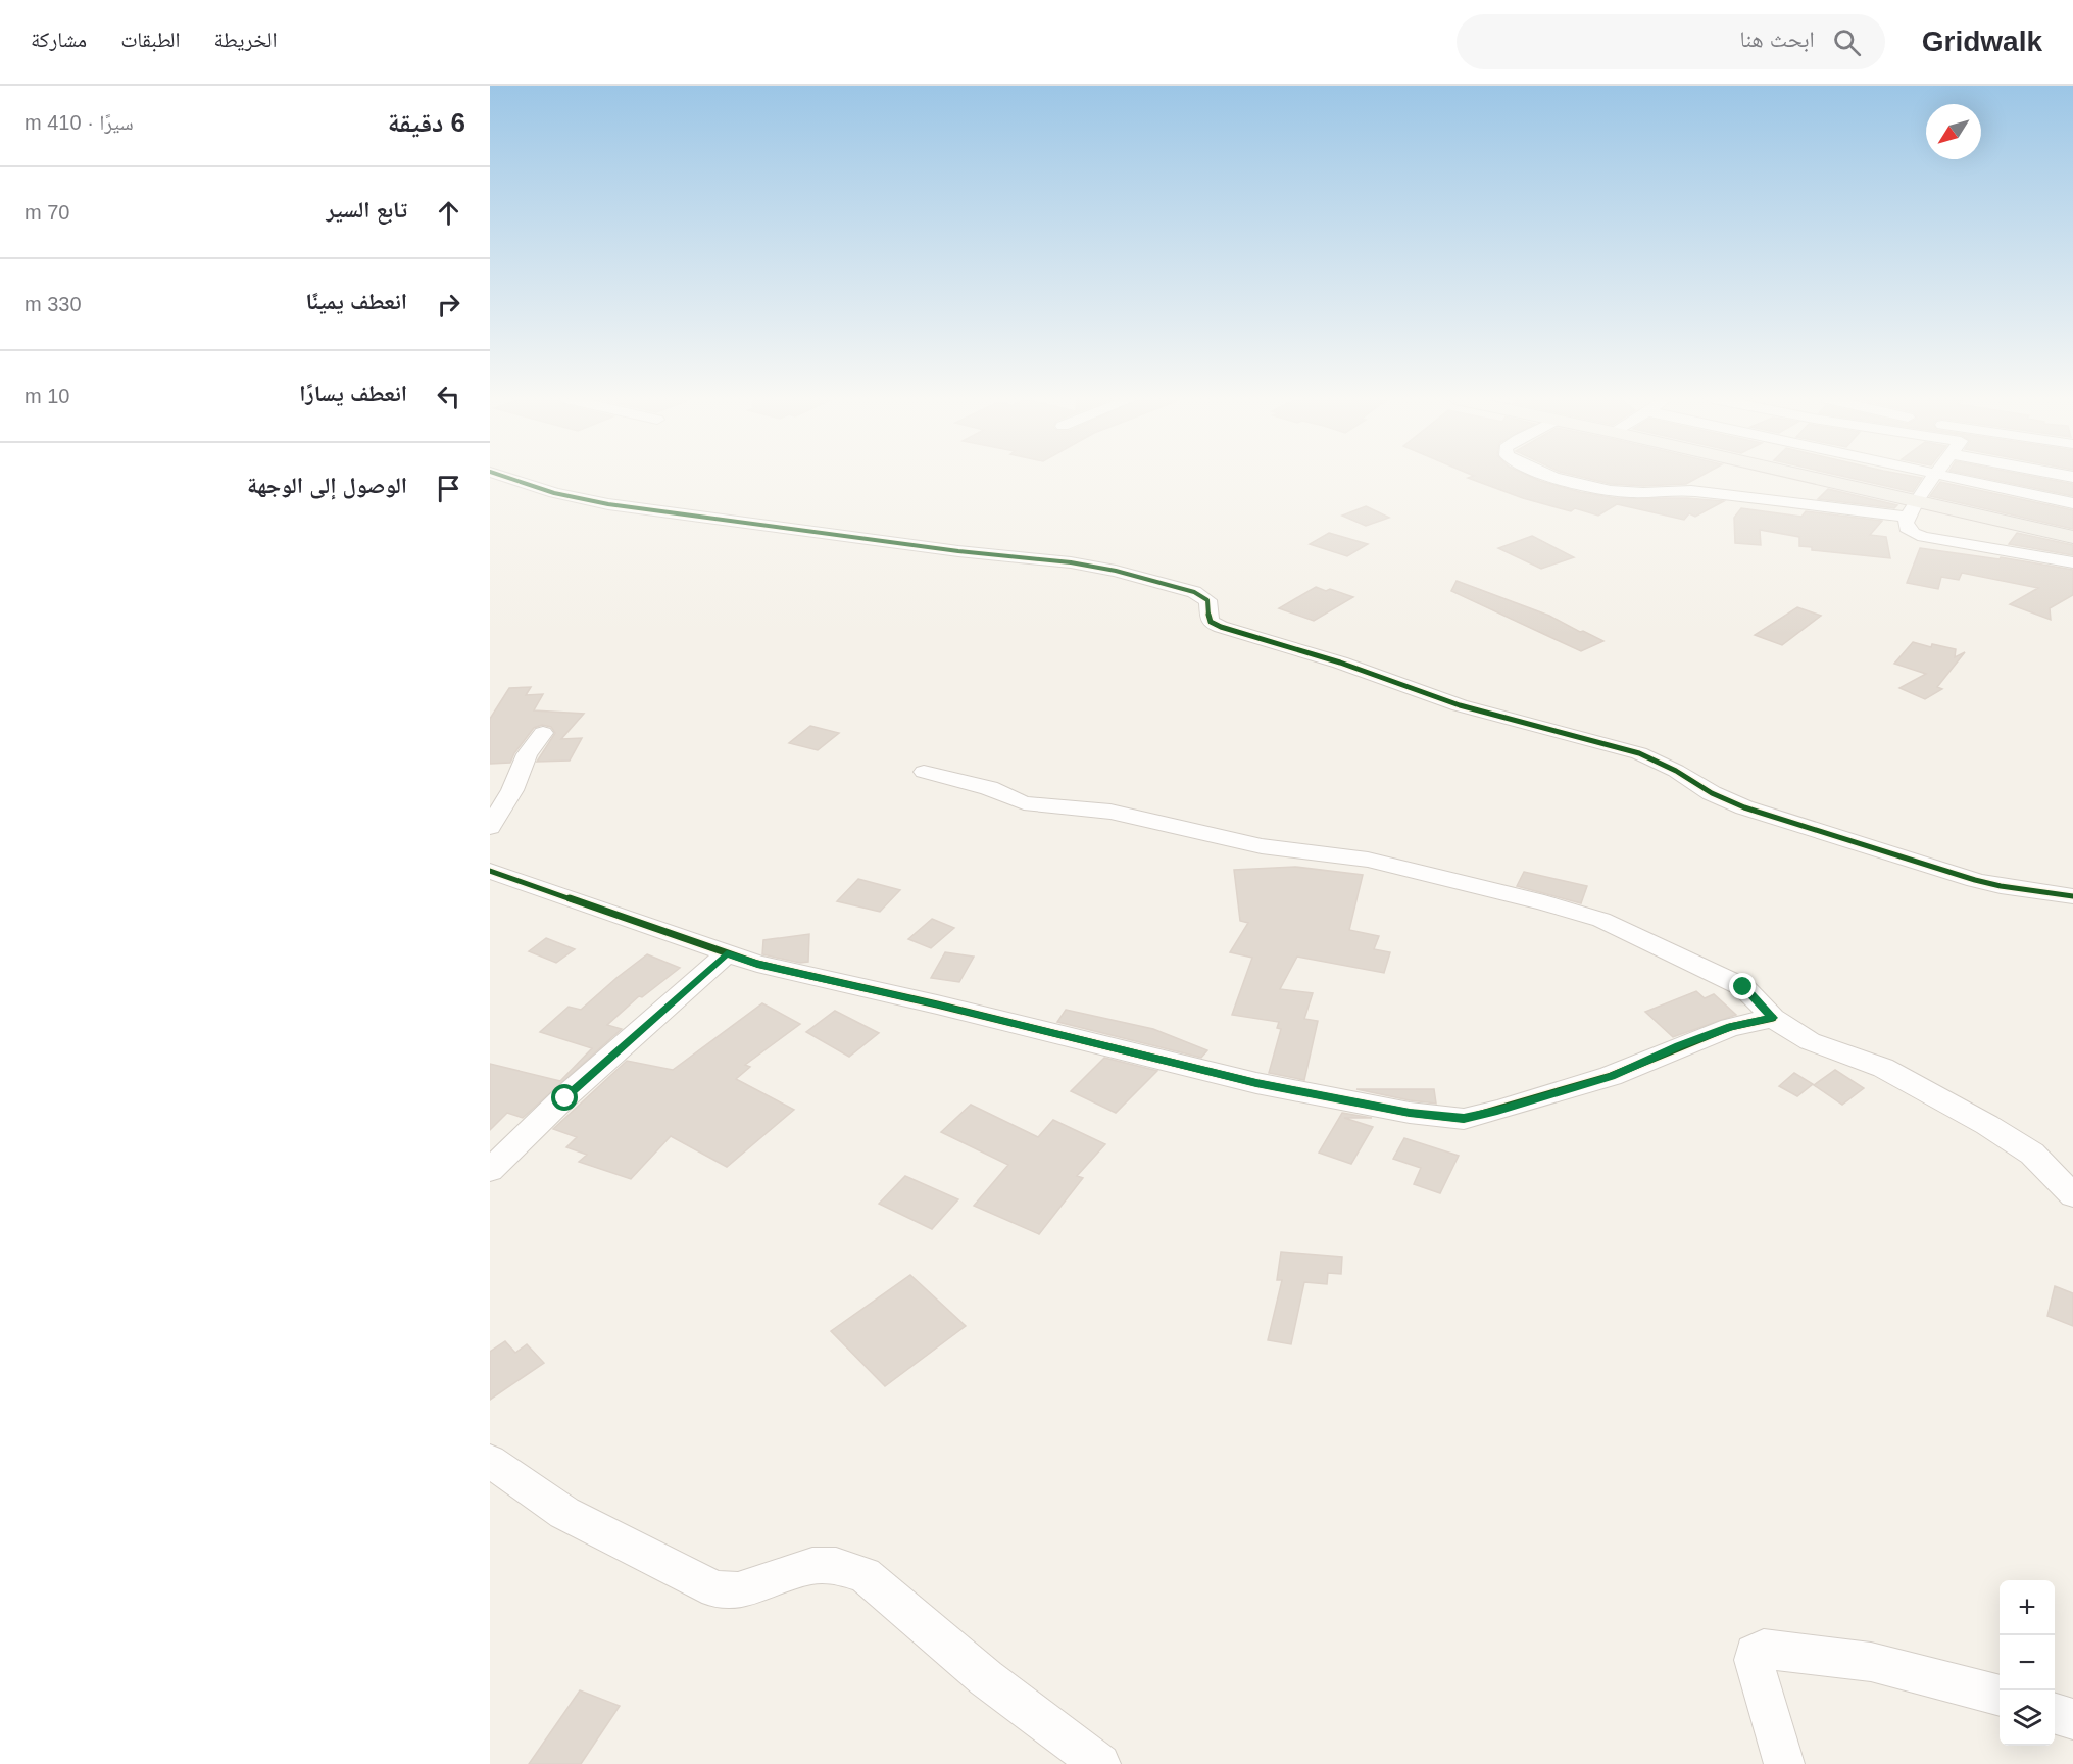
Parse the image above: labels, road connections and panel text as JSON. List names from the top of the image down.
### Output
{
  "north": "bottom left",
  "page": {
    "header": "Gridwalk",
    "search": "ابحث هنا",
    "nav": ["الخريطة", "الطبقات", "مشاركة"],
    "heading": ["6 دقيقة", "سيرًا · 410 m"],
    "list": [
      ["تابع السير", "70 m"],
      ["انعطف يمينًا", "330 m"],
      ["انعطف يسارًا", "10 m"],
      "الوصول إلى الوجهة"
    ],
    "map_buttons": ["+", "−"]
  }
}
